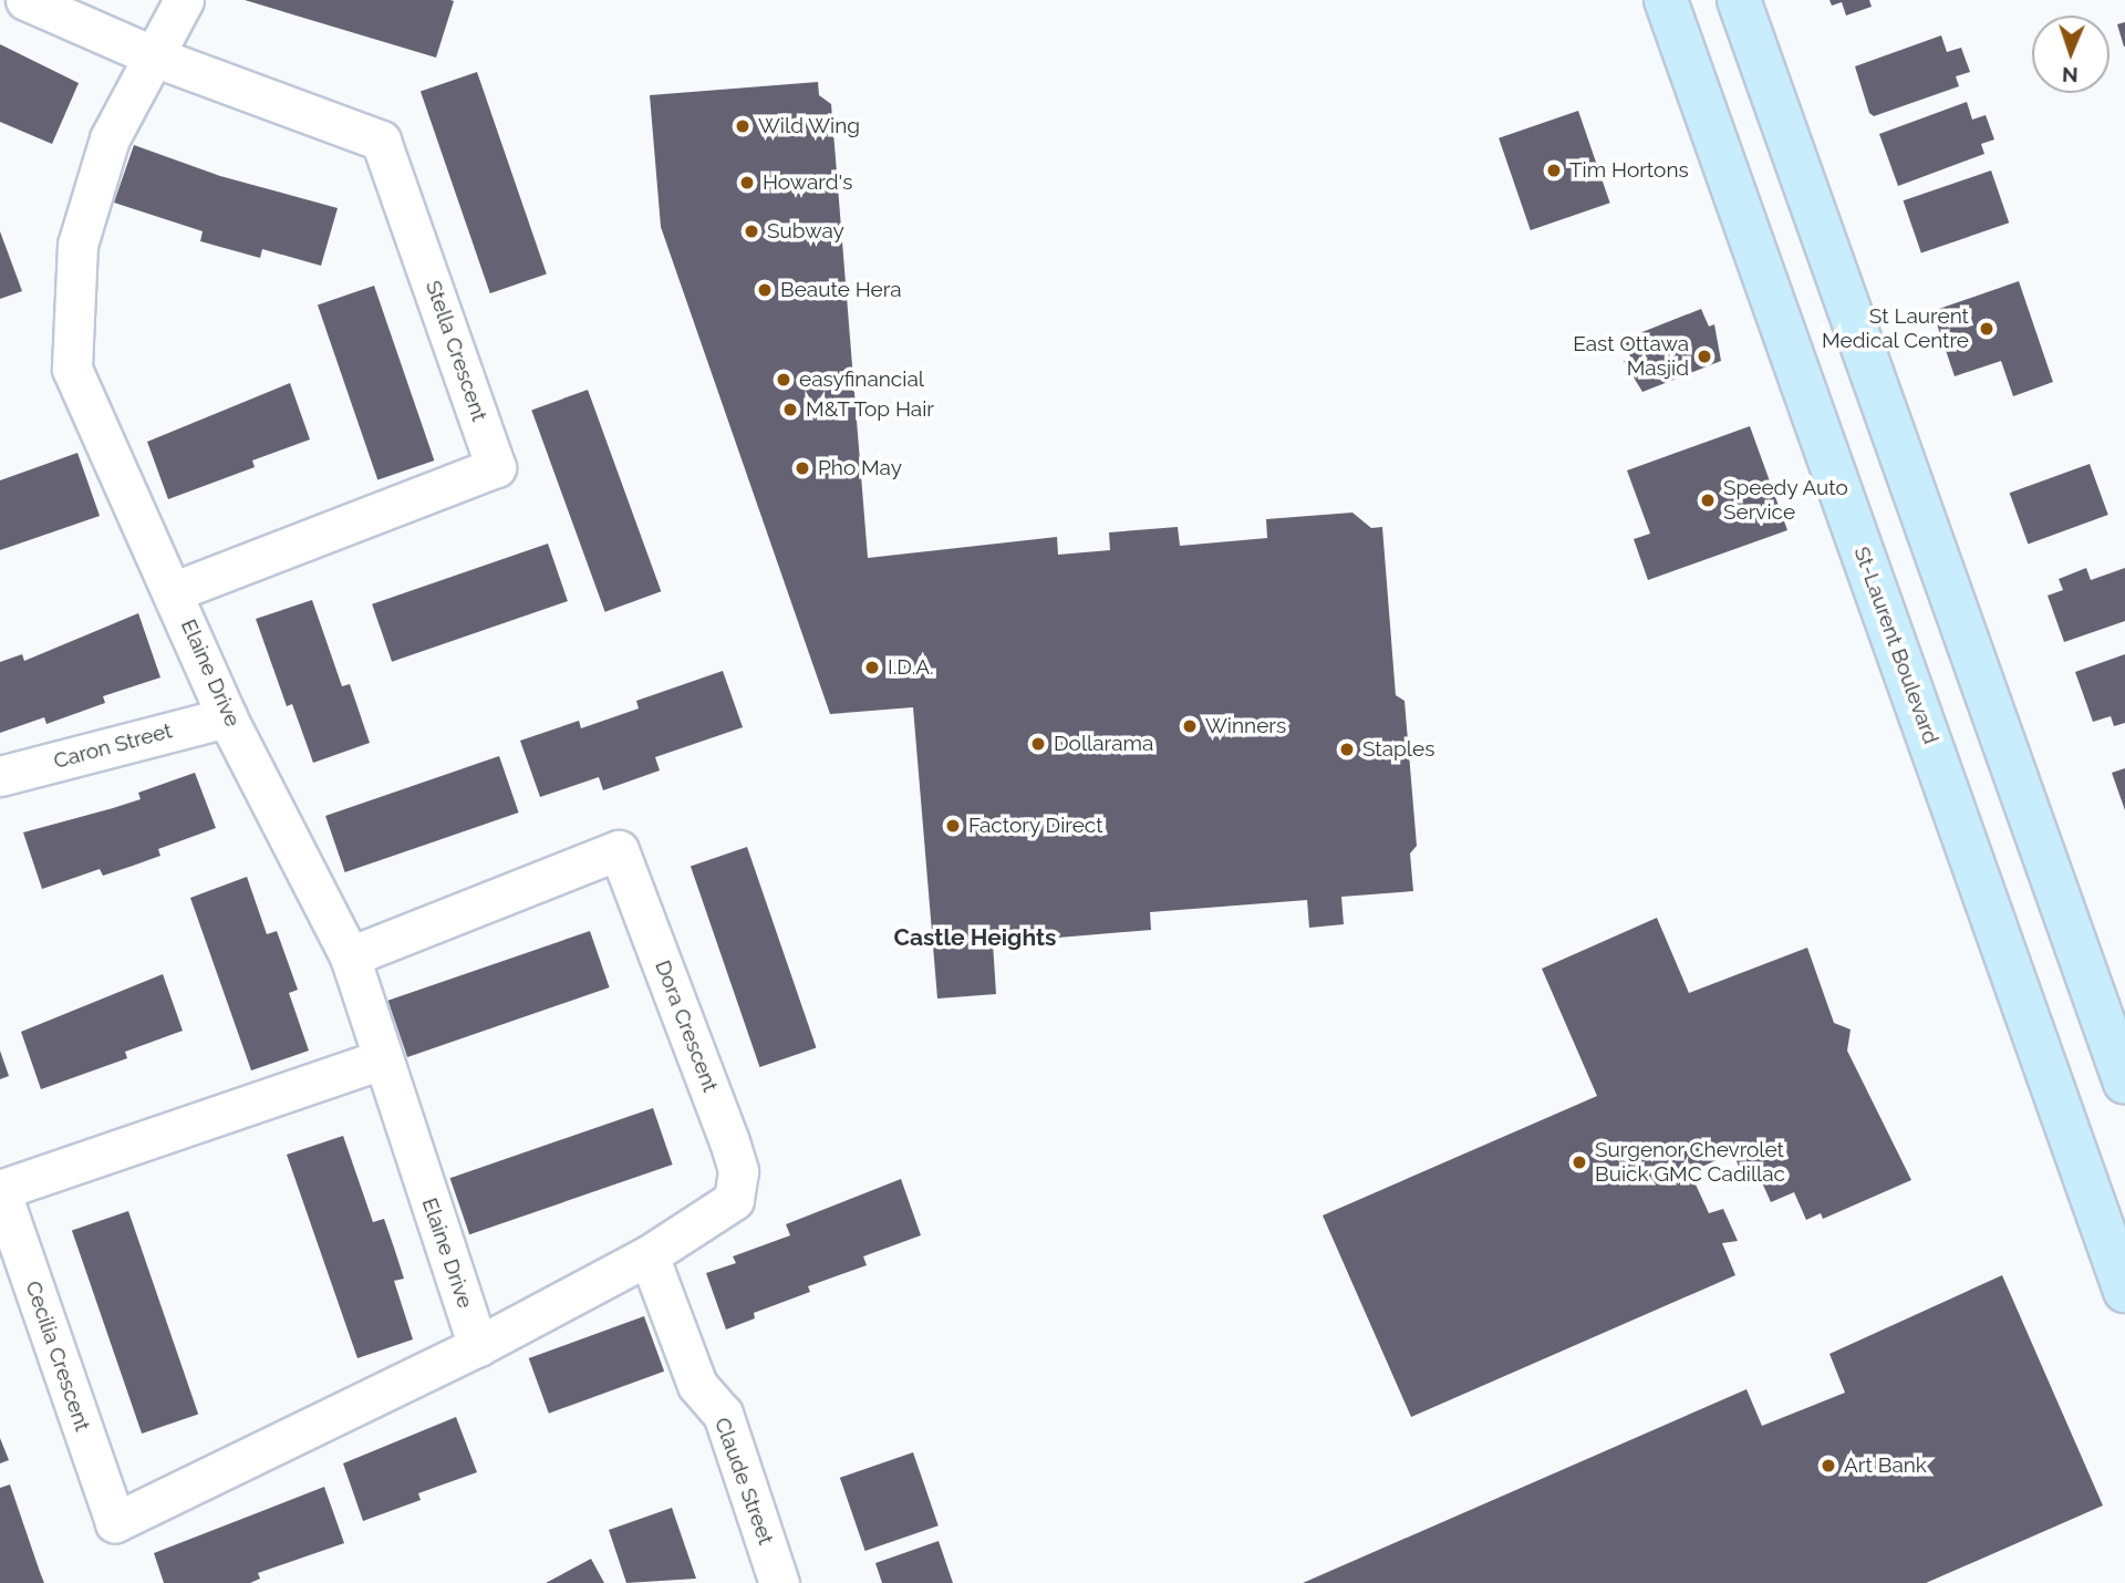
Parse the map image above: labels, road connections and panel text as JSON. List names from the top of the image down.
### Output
{
  "streets": {
    "main road": ["St-Laurent Boulevard"],
    "street": [
      "Stella Crescent",
      "Elaine Drive",
      "Caron Street",
      "Dora Crescent",
      "Cecilia Crescent",
      "Claude Street"
    ]
  },
  "crossings": [
    ["Stella Crescent", "Elaine Drive"],
    ["Elaine Drive", "Caron Street"],
    ["Elaine Drive", "Dora Crescent"],
    ["Elaine Drive", "Cecilia Crescent"],
    ["Dora Crescent", "Cecilia Crescent"],
    ["Dora Crescent", "Claude Street"]
  ],
  "districts": ["Castle Heights"],
  "places": [
    "Wild Wing",
    "Tim Hortons",
    "Howard's",
    "Subway",
    "Beaute Hera",
    "St Laurent Medical Centre",
    "East Ottawa Masjid",
    "easyfinancial",
    "M&T Top Hair",
    "Pho May",
    "Speedy Auto Service",
    "I.D.A.",
    "Winners",
    "Dollarama",
    "Staples",
    "Factory Direct",
    "Surgenor Chevrolet Buick GMC Cadillac",
    "Art Bank"
  ],
  "north": "bottom"
}
